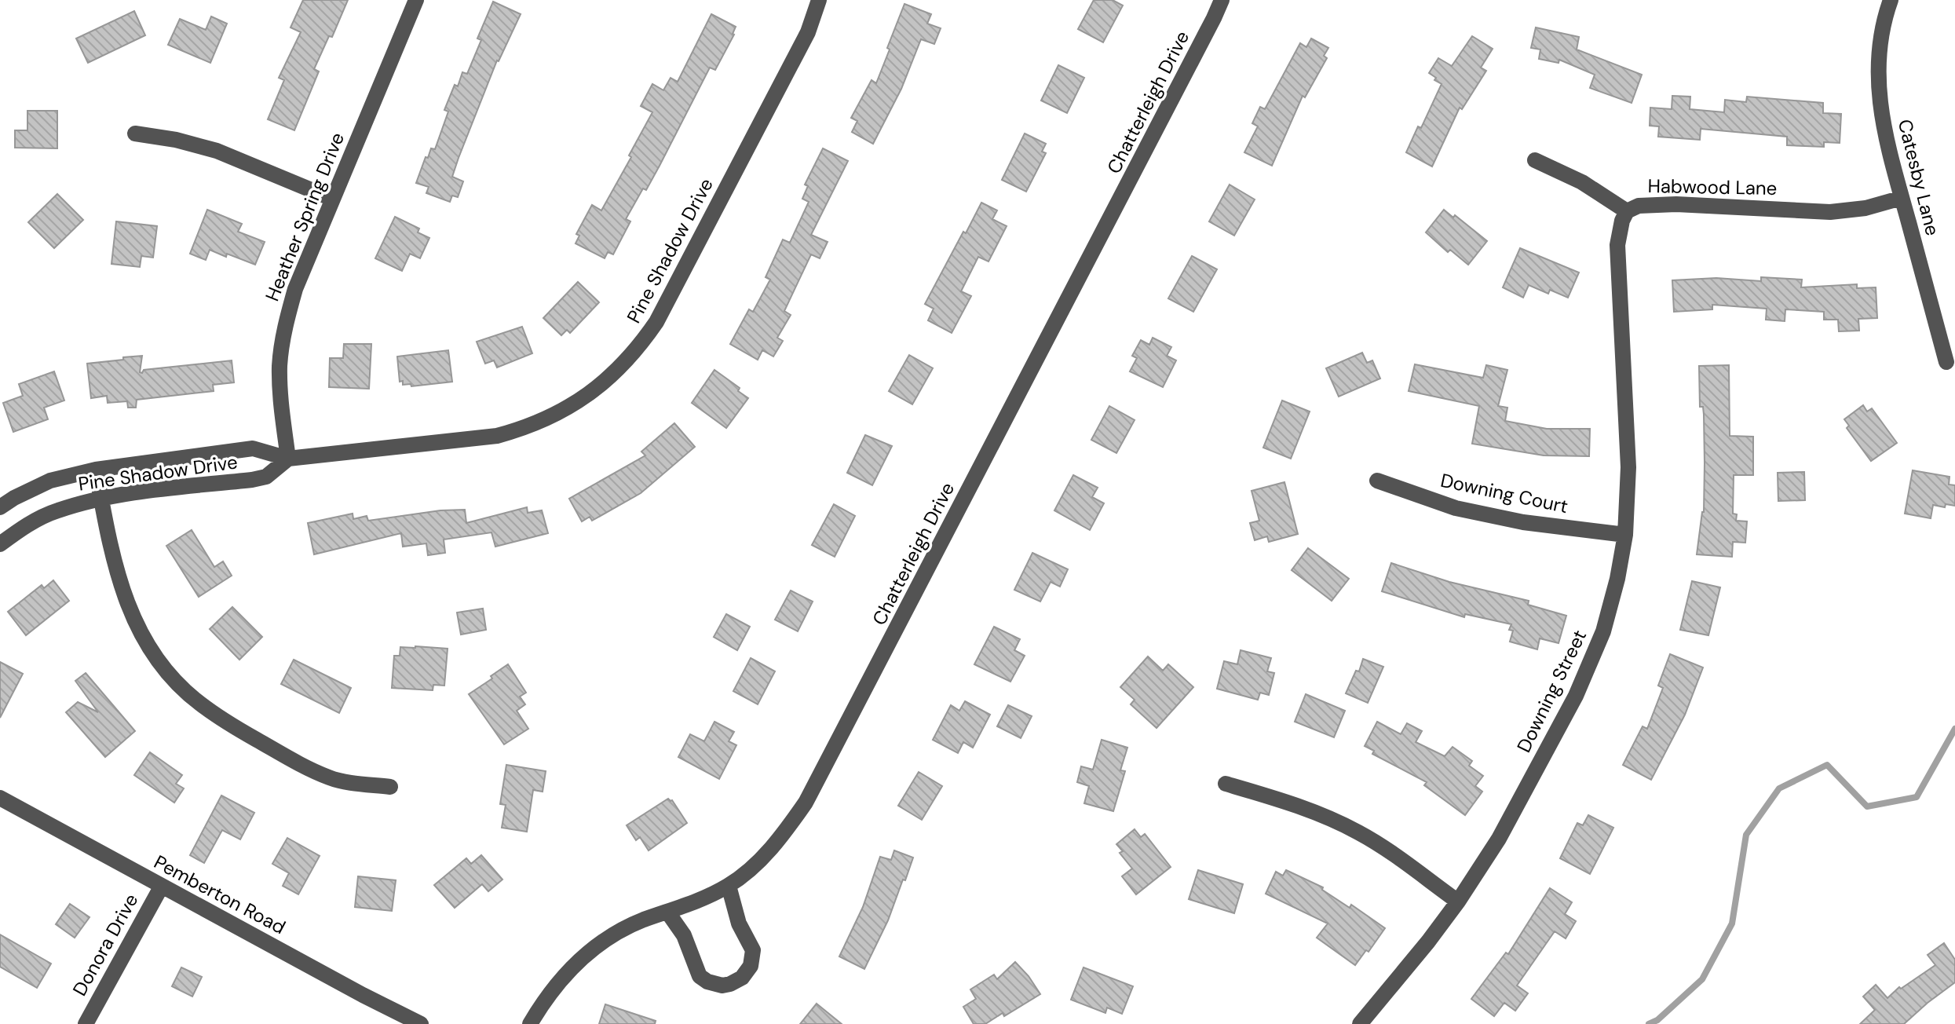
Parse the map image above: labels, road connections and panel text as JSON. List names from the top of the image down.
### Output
{
  "streets": {
    "street": [
      "Chatterleigh Drive",
      "Catesby Lane",
      "Habwood Lane",
      "Heather Spring Drive",
      "Pine Shadow Drive",
      "Downing Court",
      "Downing Street",
      "Pemberton Road",
      "Donora Drive"
    ]
  },
  "crossings": [
    ["Catesby Lane", "Habwood Lane"],
    ["Habwood Lane", "Downing Street"],
    ["Heather Spring Drive", "Pine Shadow Drive"],
    ["Downing Court", "Downing Street"],
    ["Pemberton Road", "Donora Drive"]
  ]
}
